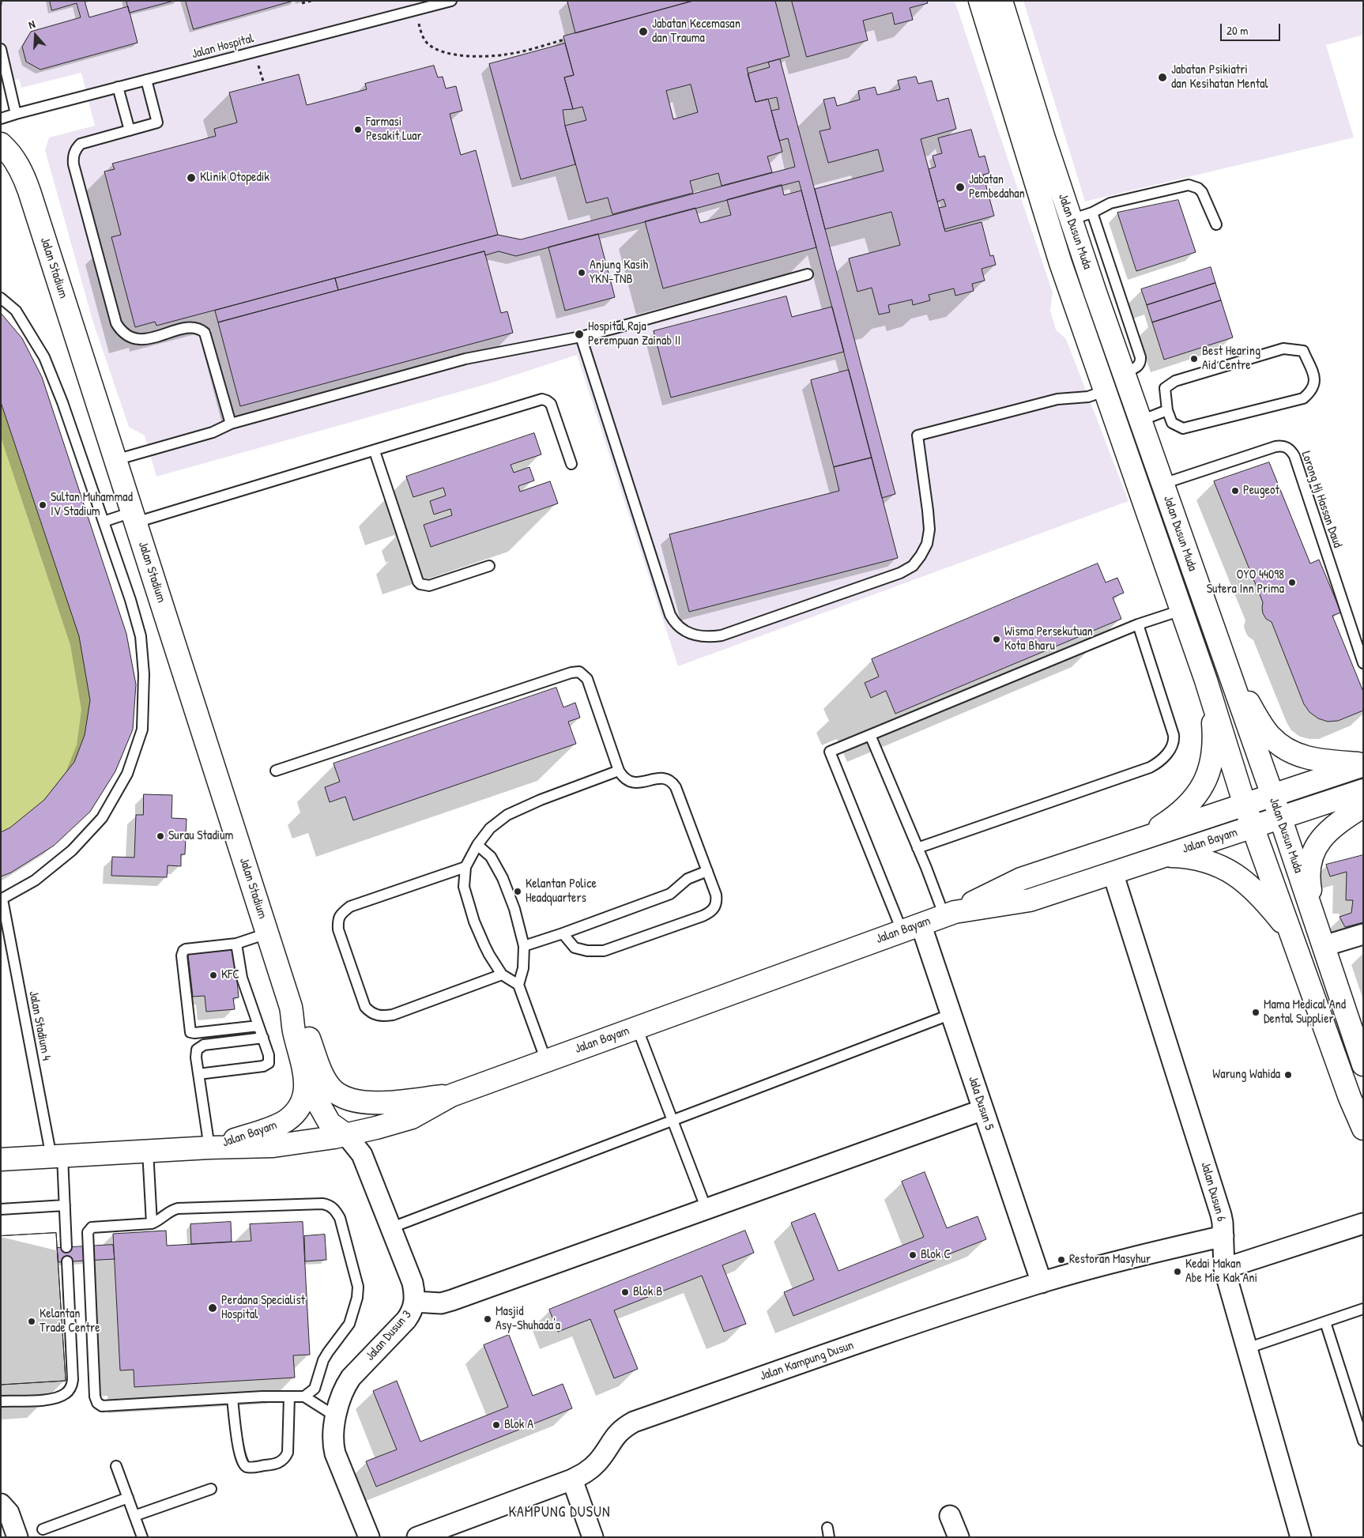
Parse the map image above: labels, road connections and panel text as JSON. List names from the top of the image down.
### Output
{
  "streets": {
    "main road": ["Jalan Dusun Muda", "Jalan Stadium", "Jalan Bayam"],
    "street": [
      "Jala Dusun 5",
      "Jalan Dusun 6",
      "Jalan Dusun 3",
      "Jalan Kampung Dusun"
    ],
    "lane": ["Jalan Hospital", "Lorong Hj Hassan Daud", "Jalan Stadium 4"]
  },
  "crossings": [
    ["Jalan Dusun Muda", "Lorong Hj Hassan Daud"],
    ["Jalan Dusun Muda", "Jalan Bayam"],
    ["Jalan Stadium", "Jalan Bayam"],
    ["Jalan Bayam", "Jalan Stadium 4"],
    ["Jalan Bayam", "Jala Dusun 5"],
    ["Jalan Bayam", "Jalan Dusun 6"],
    ["Jalan Bayam", "Jalan Dusun 3"],
    ["Jala Dusun 5", "Jalan Kampung Dusun"],
    ["Jalan Dusun 6", "Jalan Kampung Dusun"]
  ],
  "districts": ["KAMPUNG DUSUN"],
  "places": [
    "Jabatan Kecemasan dan Trauma",
    "Jabatan Psikiatri dan Kesihatan Mental",
    "Farmasi Pesakit Luar",
    "Klinik Otopedik",
    "Jabatan Pembedahan",
    "Anjung Kasih YKN-TNB",
    "Hospital Raja Perempuan Zainab II",
    "Best Hearing Aid Centre",
    "Peugeot",
    "Sultan Muhammad IV Stadium",
    "OYO 44098 Sutera Inn Prima",
    "Wisma Persekutuan Kota Bharu",
    "Surau Stadium",
    "Kelantan Police Headquarters",
    "KFC",
    "Mama Medical And Dental Supplier",
    "Warung Wahida",
    "Blok C",
    "Restoran Masyhur",
    "Kedai Makan Abe Mie Kak Ani",
    "Blok B",
    "Perdana Specialist Hospital",
    "Masjid Asy-Shuhada'a",
    "Kelantan Trade Centre",
    "Blok A"
  ],
  "scale_bar": "20 m",
  "north": "top"
}
